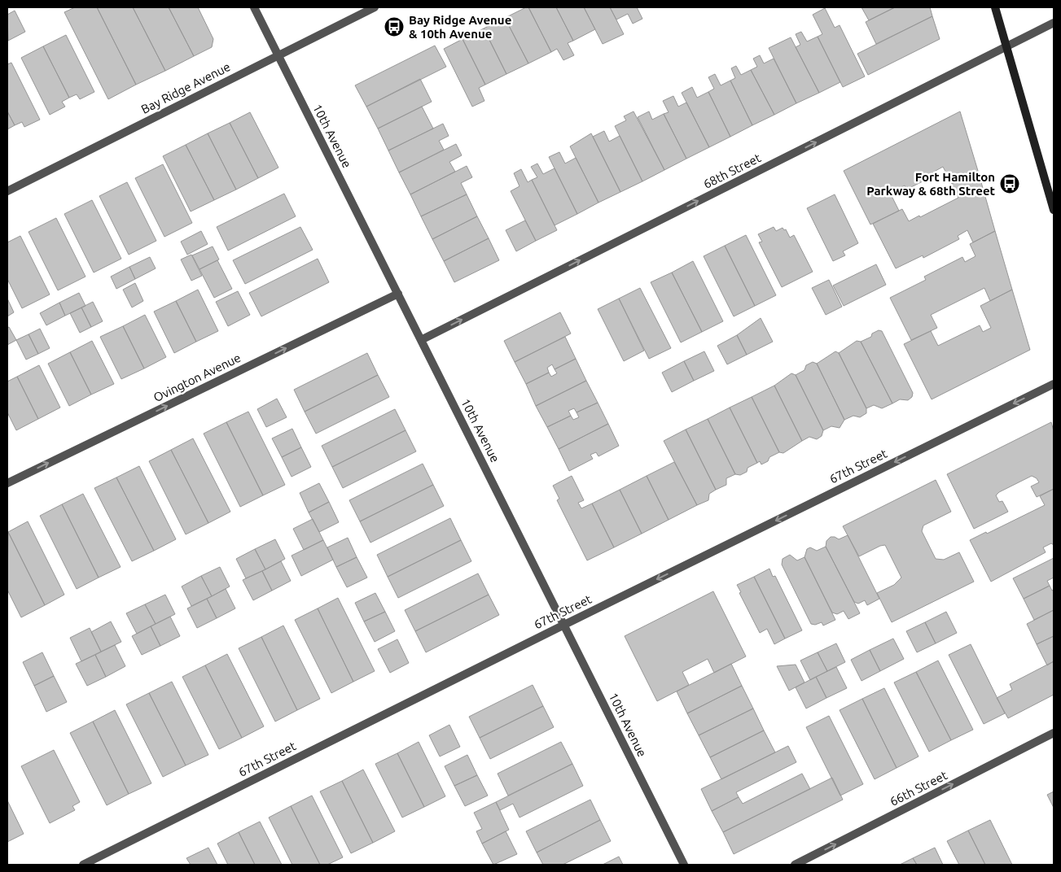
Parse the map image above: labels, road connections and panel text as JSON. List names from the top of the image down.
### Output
{
  "streets": {
    "street": [
      "Bay Ridge Avenue",
      "10th Avenue",
      "68th Street",
      "Ovington Avenue",
      "67th Street",
      "66th Street"
    ]
  },
  "crossings": [
    ["Bay Ridge Avenue", "10th Avenue"],
    ["10th Avenue", "68th Street"],
    ["10th Avenue", "Ovington Avenue"],
    ["10th Avenue", "67th Street"]
  ],
  "one_way": [
    "68th Street",
    "Ovington Avenue",
    "67th Street",
    "66th Street"
  ],
  "places": {
    "bus stop": ["Bay Ridge Avenue & 10th Avenue", "Fort Hamilton Parkway & 68th Street"]
  }
}
